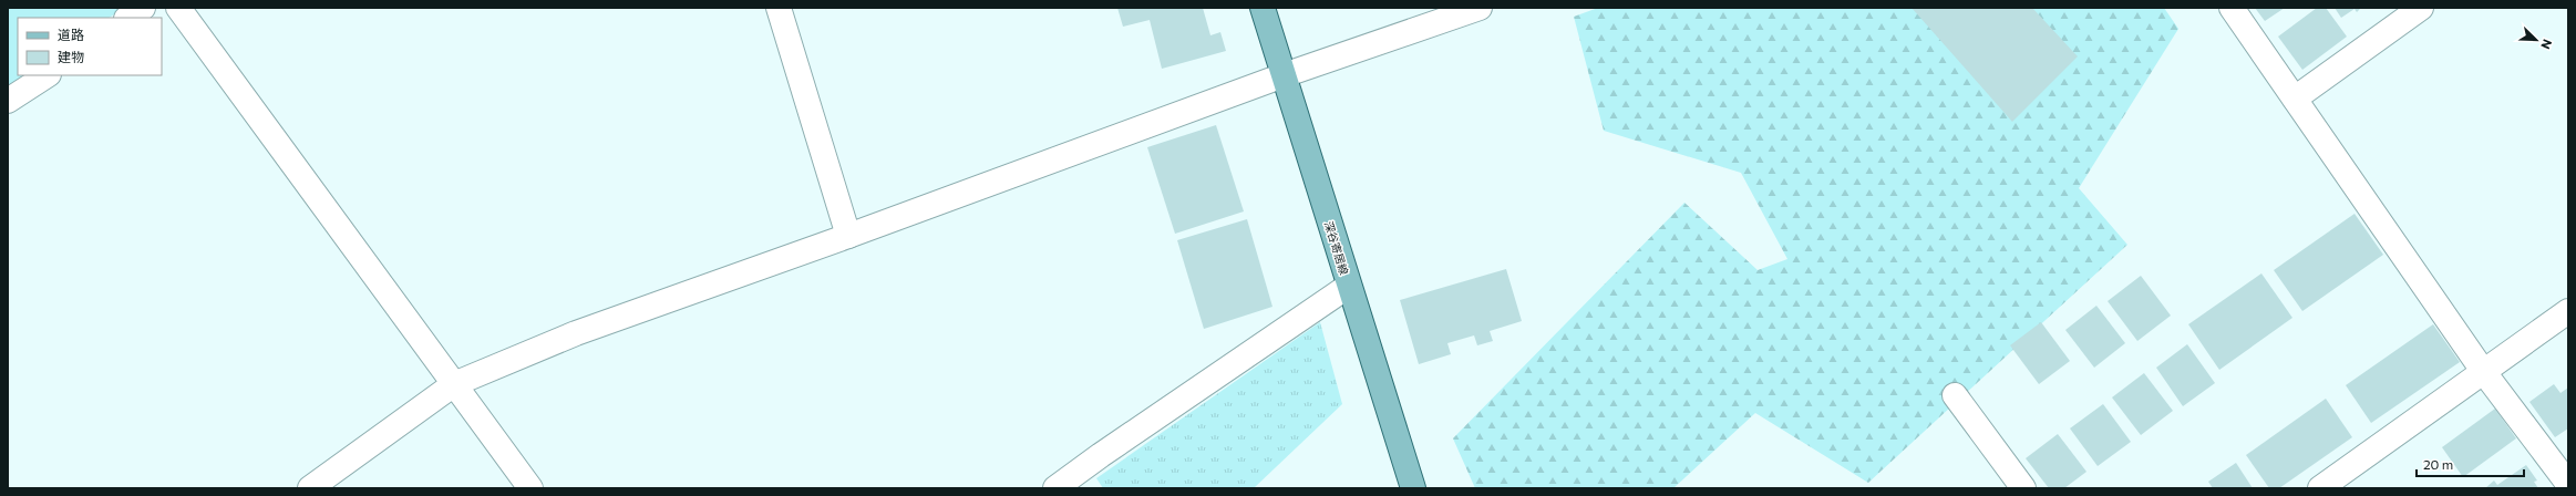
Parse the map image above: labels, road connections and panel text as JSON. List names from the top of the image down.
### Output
{
  "streets": {
    "main road": ["深谷寄居線"]
  },
  "legend": ["道路", "建物"],
  "scale_bar": "20 m",
  "north": "bottom right"
}
